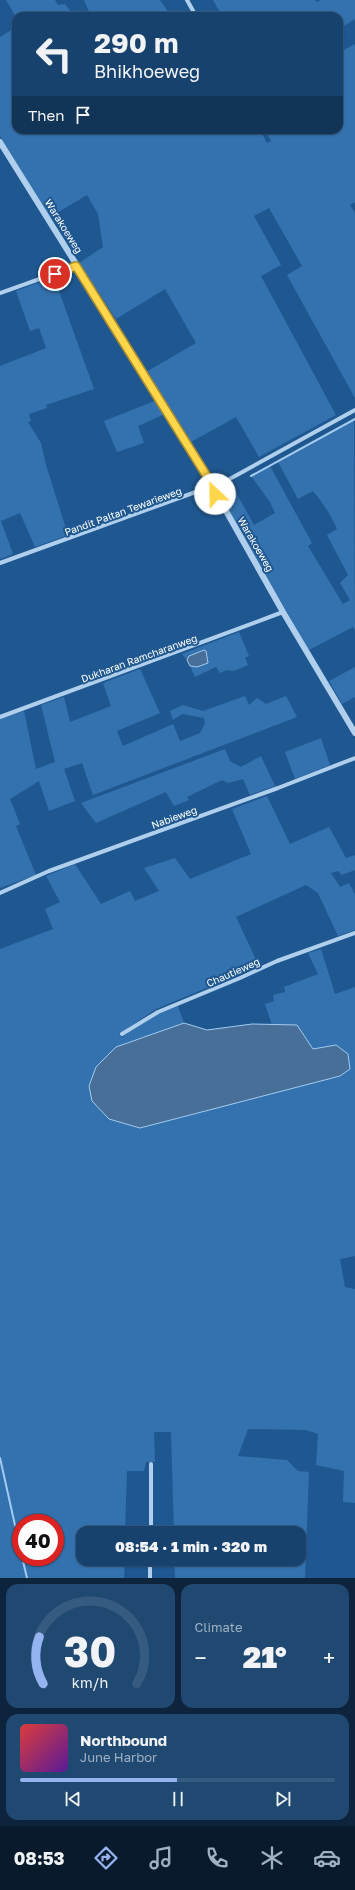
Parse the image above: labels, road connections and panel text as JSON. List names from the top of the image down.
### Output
{
  "streets": {
    "street": [
      "Warakoeweg",
      "Pandit Paltan Tewarieweg",
      "Dukharan Ramcharanweg",
      "Nabieweg",
      "Chautieweg"
    ]
  },
  "crossings": [
    ["Warakoeweg", "Pandit Paltan Tewarieweg"],
    ["Warakoeweg", "Dukharan Ramcharanweg"]
  ],
  "page": {
    "turn": ["290 m", "Bhikhoeweg"],
    "then": "Then",
    "limit": "40",
    "trip": "08:54 · 1 min · 320 m",
    "tile": "Climate",
    "heat": ["−", "21°", "+"],
    "song": ["Northbound", "June Harbor"],
    "tabs": "08:53",
    "gauge": ["30", "km/h"]
  }
}
